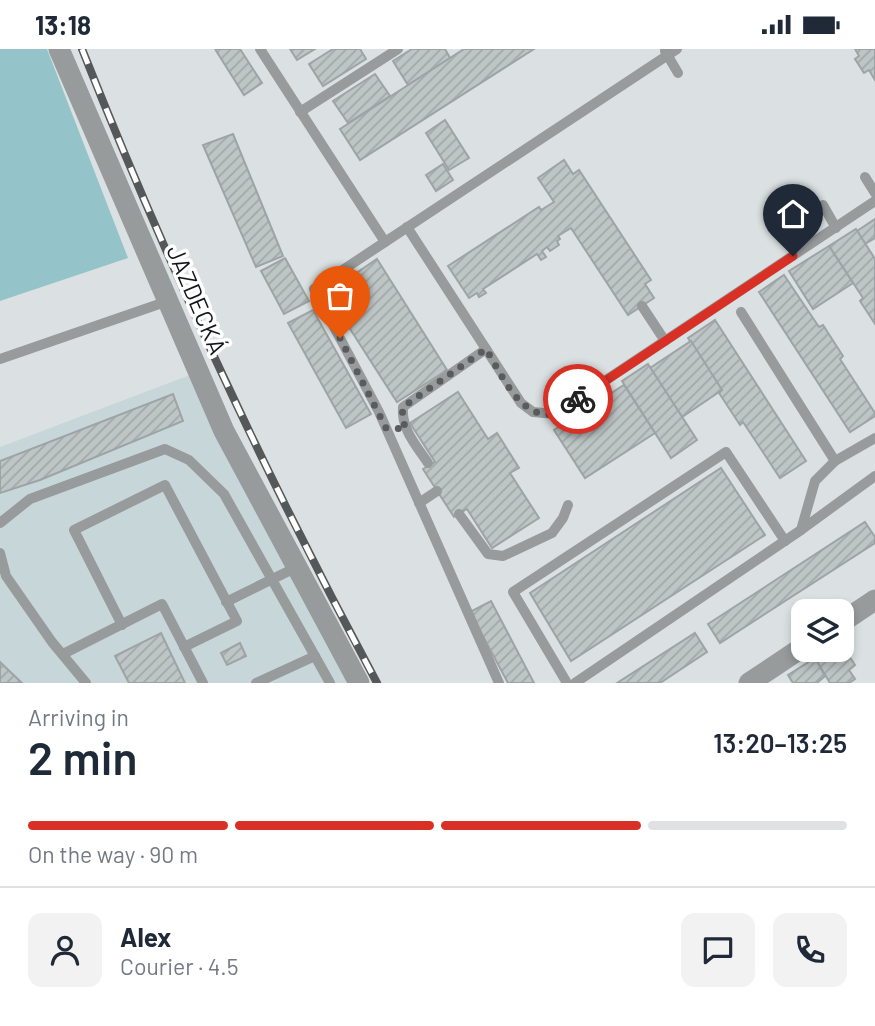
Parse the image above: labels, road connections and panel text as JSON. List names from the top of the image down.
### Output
{
  "streets": {
    "street": ["JAZDECKÁ"]
  },
  "page": {
    "status": "13:18",
    "heading": ["2 min", "Arriving in", "13:20–13:25"],
    "panel": ["Alex", "Courier · 4.5"],
    "bar": "On the way · 90 m"
  }
}
